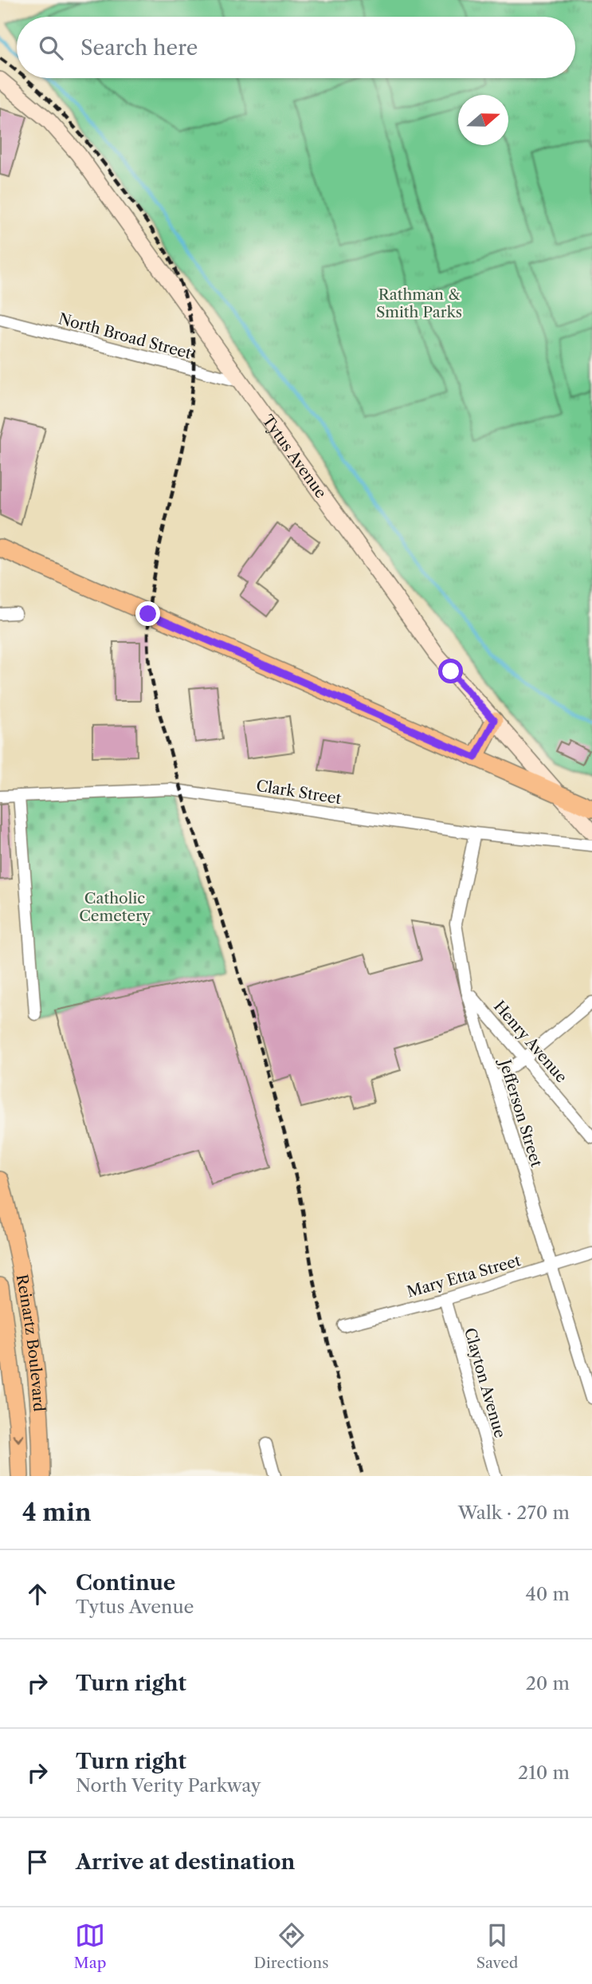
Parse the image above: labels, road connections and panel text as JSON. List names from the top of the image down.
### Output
{
  "streets": {
    "main road": ["Reinartz Boulevard"],
    "street": [
      "North Broad Street",
      "Tytus Avenue",
      "Clark Street",
      "Henry Avenue",
      "Jefferson Street",
      "Mary Etta Street",
      "Clayton Avenue"
    ]
  },
  "crossings": [
    ["North Broad Street", "Tytus Avenue"],
    ["Clark Street", "Jefferson Street"],
    ["Henry Avenue", "Jefferson Street"],
    ["Jefferson Street", "Mary Etta Street"],
    ["Mary Etta Street", "Clayton Avenue"]
  ],
  "parks": ["Rathman & Smith Parks", "Catholic Cemetery"],
  "north": "right",
  "page": {
    "search": "Search here",
    "heading": ["4 min", "Walk · 270 m"],
    "list": [
      ["Continue", "Tytus Avenue", "40 m"],
      ["Turn right", "20 m"],
      ["Turn right", "North Verity Parkway", "210 m"],
      "Arrive at destination"
    ],
    "nav": ["Map", "Directions", "Saved"]
  }
}
